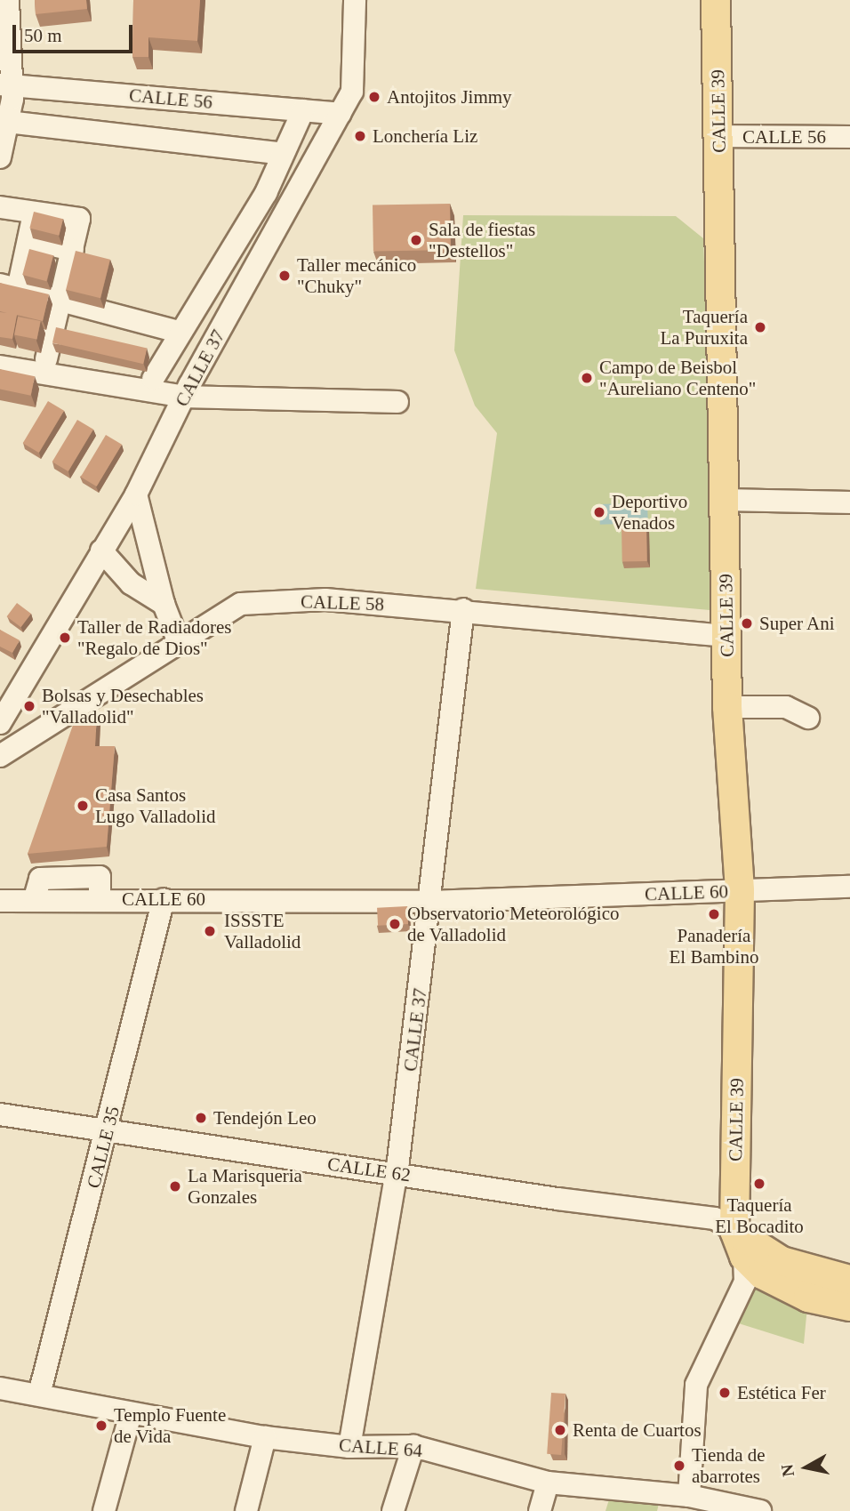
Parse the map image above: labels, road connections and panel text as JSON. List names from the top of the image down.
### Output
{
  "streets": {
    "main road": ["CALLE 39"],
    "street": [
      "CALLE 56",
      "CALLE 37",
      "CALLE 58",
      "CALLE 60",
      "CALLE 35",
      "CALLE 62",
      "CALLE 64"
    ]
  },
  "crossings": [
    ["CALLE 56", "CALLE 39"],
    ["CALLE 56", "CALLE 37"],
    ["CALLE 39", "CALLE 58"],
    ["CALLE 39", "CALLE 60"],
    ["CALLE 39", "CALLE 62"],
    ["CALLE 39", "CALLE 64"],
    ["CALLE 37", "CALLE 58"],
    ["CALLE 37", "CALLE 60"],
    ["CALLE 37", "CALLE 62"],
    ["CALLE 37", "CALLE 64"],
    ["CALLE 60", "CALLE 35"],
    ["CALLE 35", "CALLE 62"],
    ["CALLE 35", "CALLE 64"]
  ],
  "places": [
    "Antojitos Jimmy",
    "Lonchería Liz",
    "Sala de fiestas \"Destellos\"",
    "Taller mecánico \"Chuky\"",
    "Taquería La Puruxita",
    "Campo de Beisbol \"Aureliano Centeno\"",
    "Deportivo Venados",
    "Super Ani",
    "Taller de Radiadores \"Regalo de Dios\"",
    "Bolsas y Desechables \"Valladolid\"",
    "Casa Santos Lugo Valladolid",
    "Panadería El Bambino",
    "Observatorio Meteorológico de Valladolid",
    "ISSSTE Valladolid",
    "Tendejón Leo",
    "Taquería El Bocadito",
    "La Marisqueria Gonzales",
    "Estética Fer",
    "Templo Fuente de Vida",
    "Renta de Cuartos",
    "Tienda de abarrotes"
  ],
  "scale_bar": "50 m",
  "north": "left"
}
